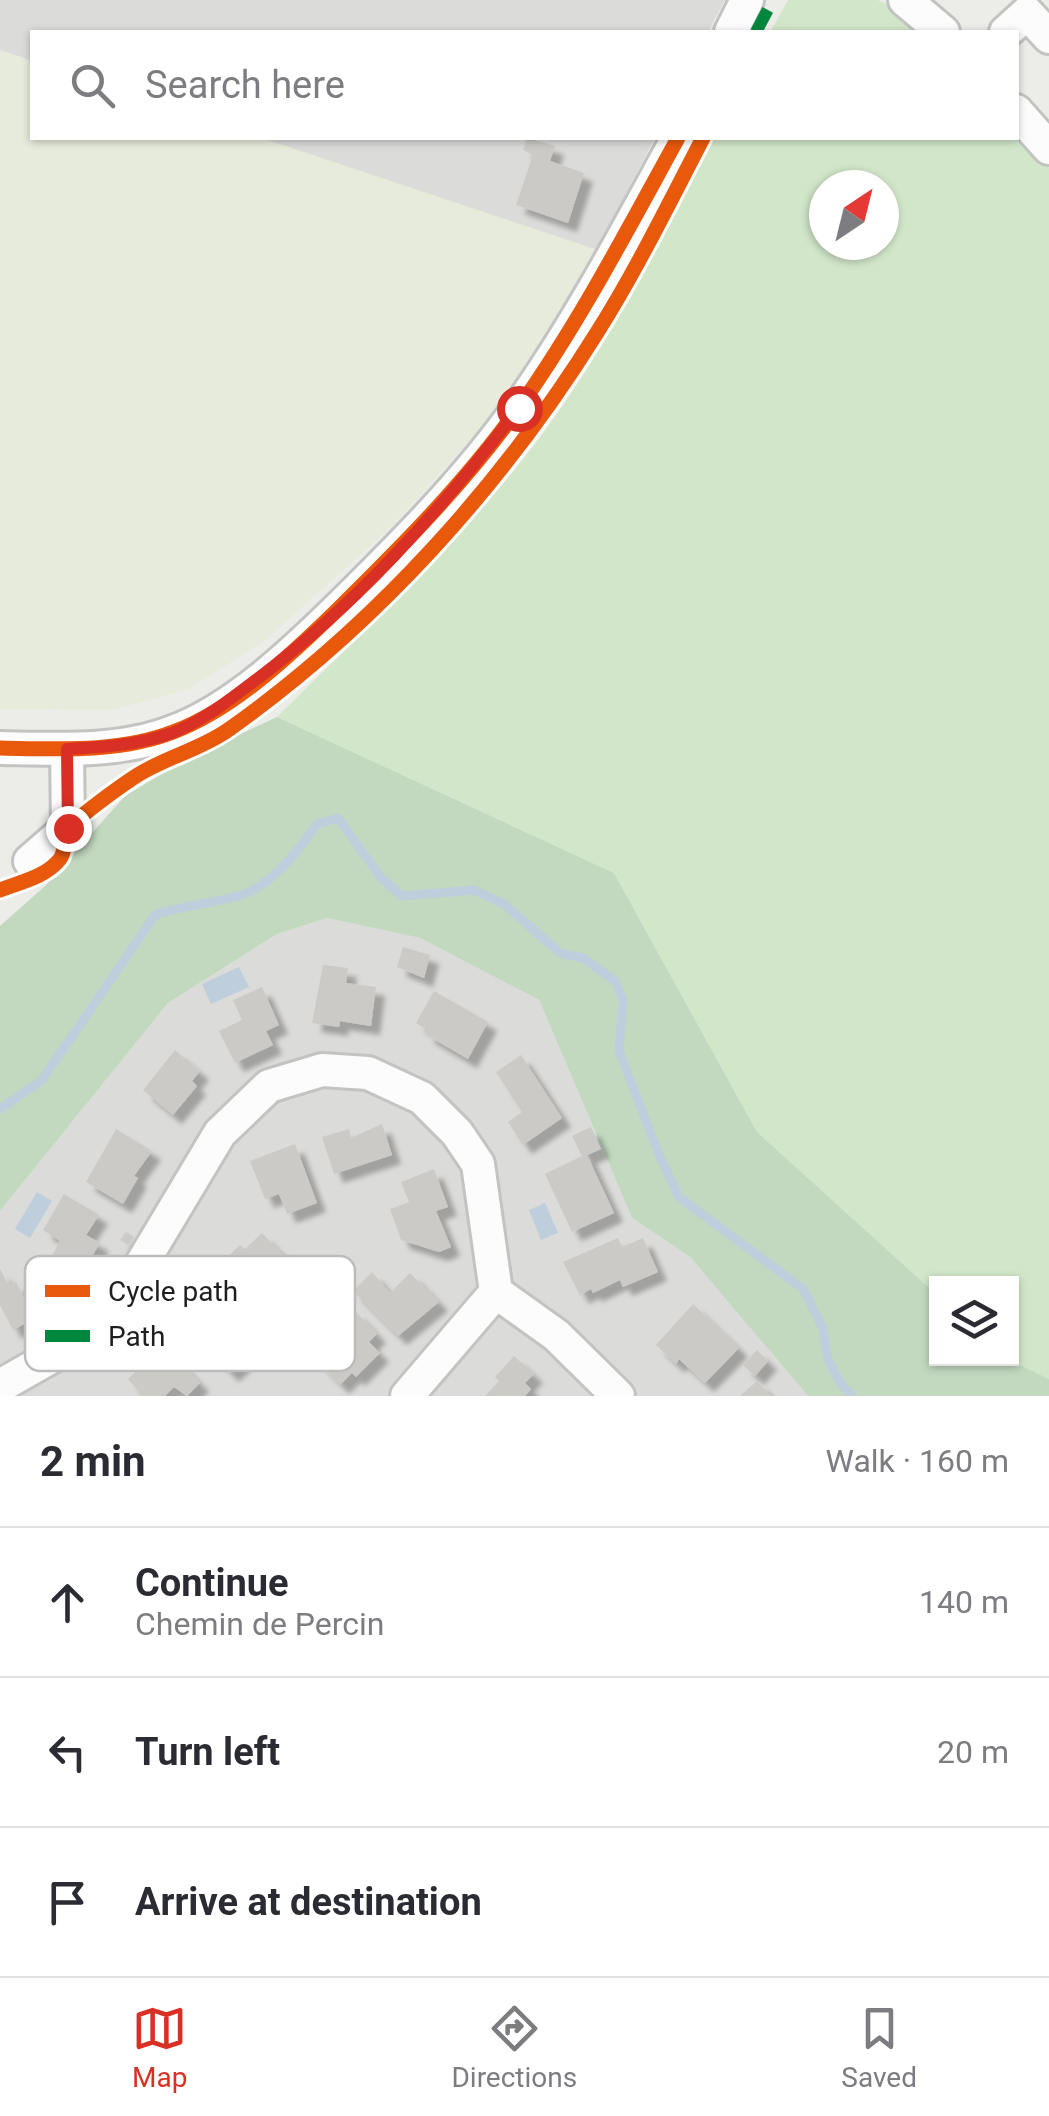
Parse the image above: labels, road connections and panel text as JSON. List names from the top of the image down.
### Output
{
  "legend": ["Cycle path", "Path"],
  "north": "top right",
  "page": {
    "search": "Search here",
    "heading": ["2 min", "Walk · 160 m"],
    "list": [
      ["Continue", "Chemin de Percin", "140 m"],
      ["Turn left", "20 m"],
      "Arrive at destination"
    ],
    "nav": ["Map", "Directions", "Saved"]
  }
}
